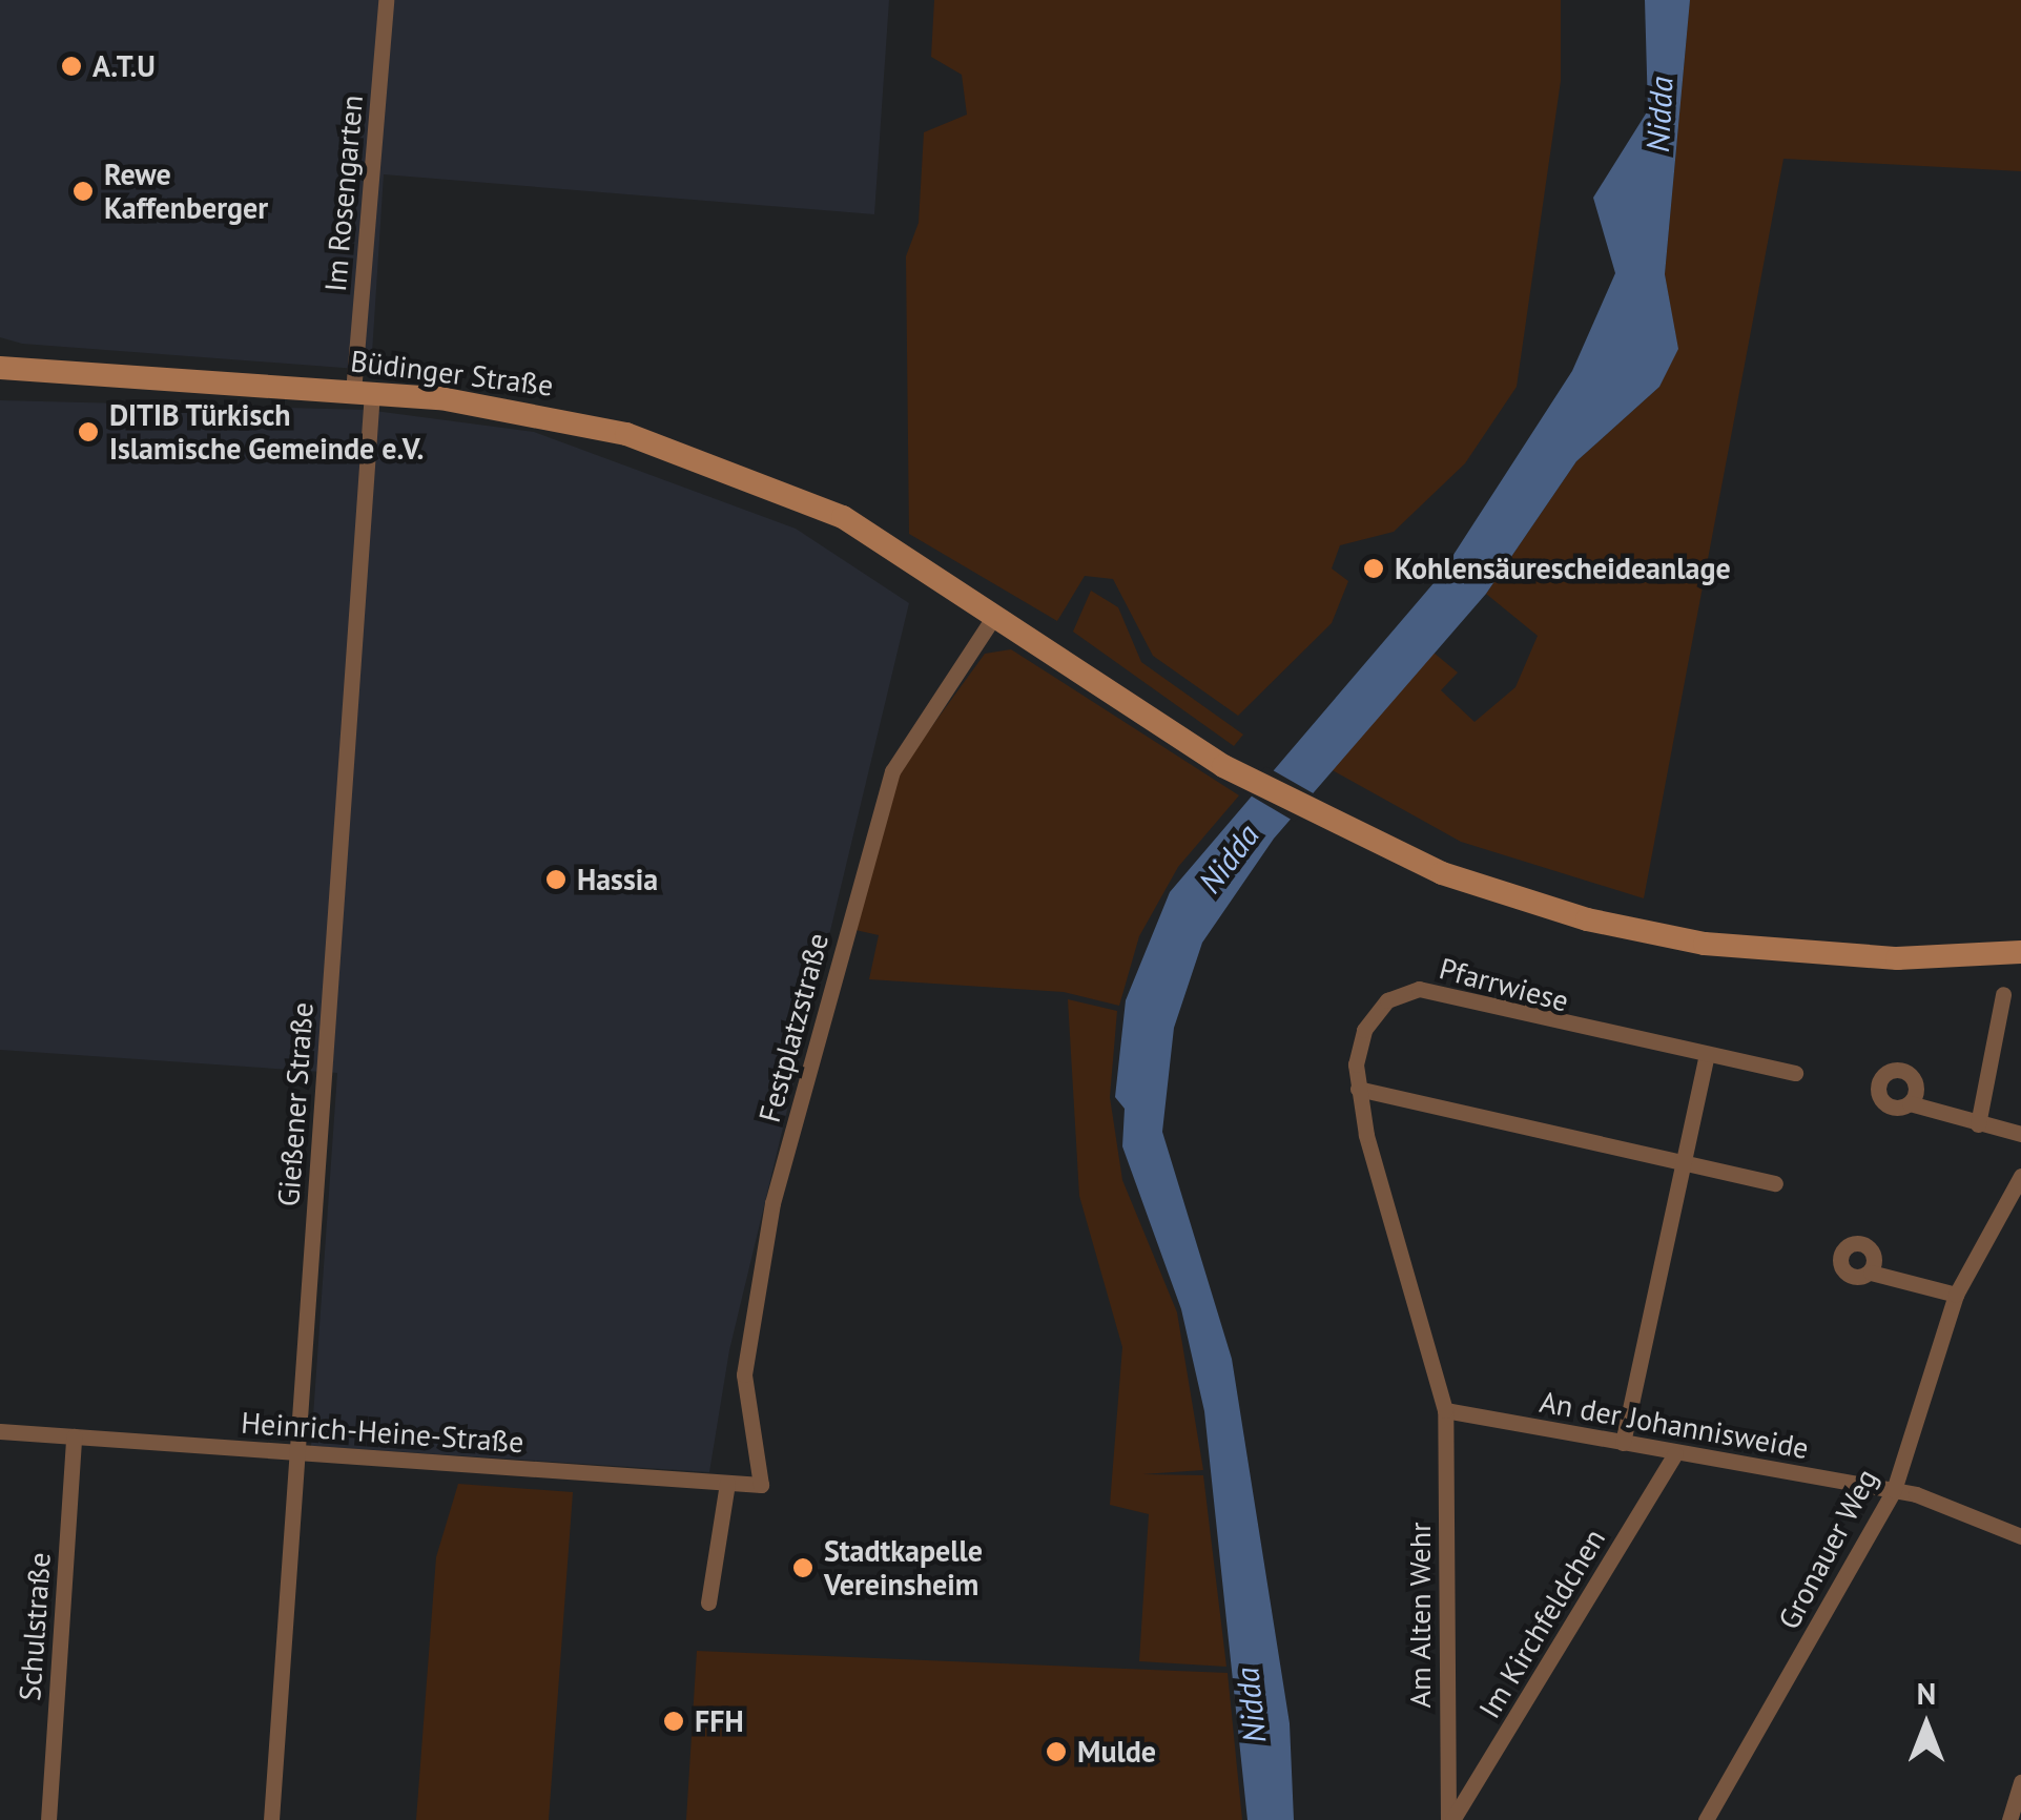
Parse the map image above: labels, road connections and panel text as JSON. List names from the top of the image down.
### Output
{
  "streets": {
    "main road": ["Büdinger Straße"],
    "street": [
      "Im Rosengarten",
      "Pfarrwiese",
      "Festplatzstraße",
      "Gießener Straße",
      "An der Johannisweide",
      "Heinrich-Heine-Straße",
      "Gronauer Weg",
      "Am Alten Wehr",
      "Im Kirchfeldchen",
      "Schulstraße"
    ]
  },
  "crossings": [
    ["Im Rosengarten", "Büdinger Straße"],
    ["Im Rosengarten", "Gießener Straße"],
    ["Büdinger Straße", "Festplatzstraße"],
    ["Büdinger Straße", "Gießener Straße"],
    ["Pfarrwiese", "An der Johannisweide"],
    ["Pfarrwiese", "Am Alten Wehr"],
    ["Festplatzstraße", "Heinrich-Heine-Straße"],
    ["Gießener Straße", "Heinrich-Heine-Straße"],
    ["An der Johannisweide", "Gronauer Weg"],
    ["An der Johannisweide", "Am Alten Wehr"],
    ["An der Johannisweide", "Im Kirchfeldchen"],
    ["Heinrich-Heine-Straße", "Schulstraße"],
    ["Am Alten Wehr", "Im Kirchfeldchen"]
  ],
  "water": ["Nidda"],
  "places": [
    "A.T.U",
    "Rewe Kaffenberger",
    "DITIB Türkisch Islamische Gemeinde e.V.",
    "Kohlensäurescheideanlage",
    "Hassia",
    "Stadtkapelle Vereinsheim",
    "FFH",
    "Mulde"
  ],
  "north": "top"
}
